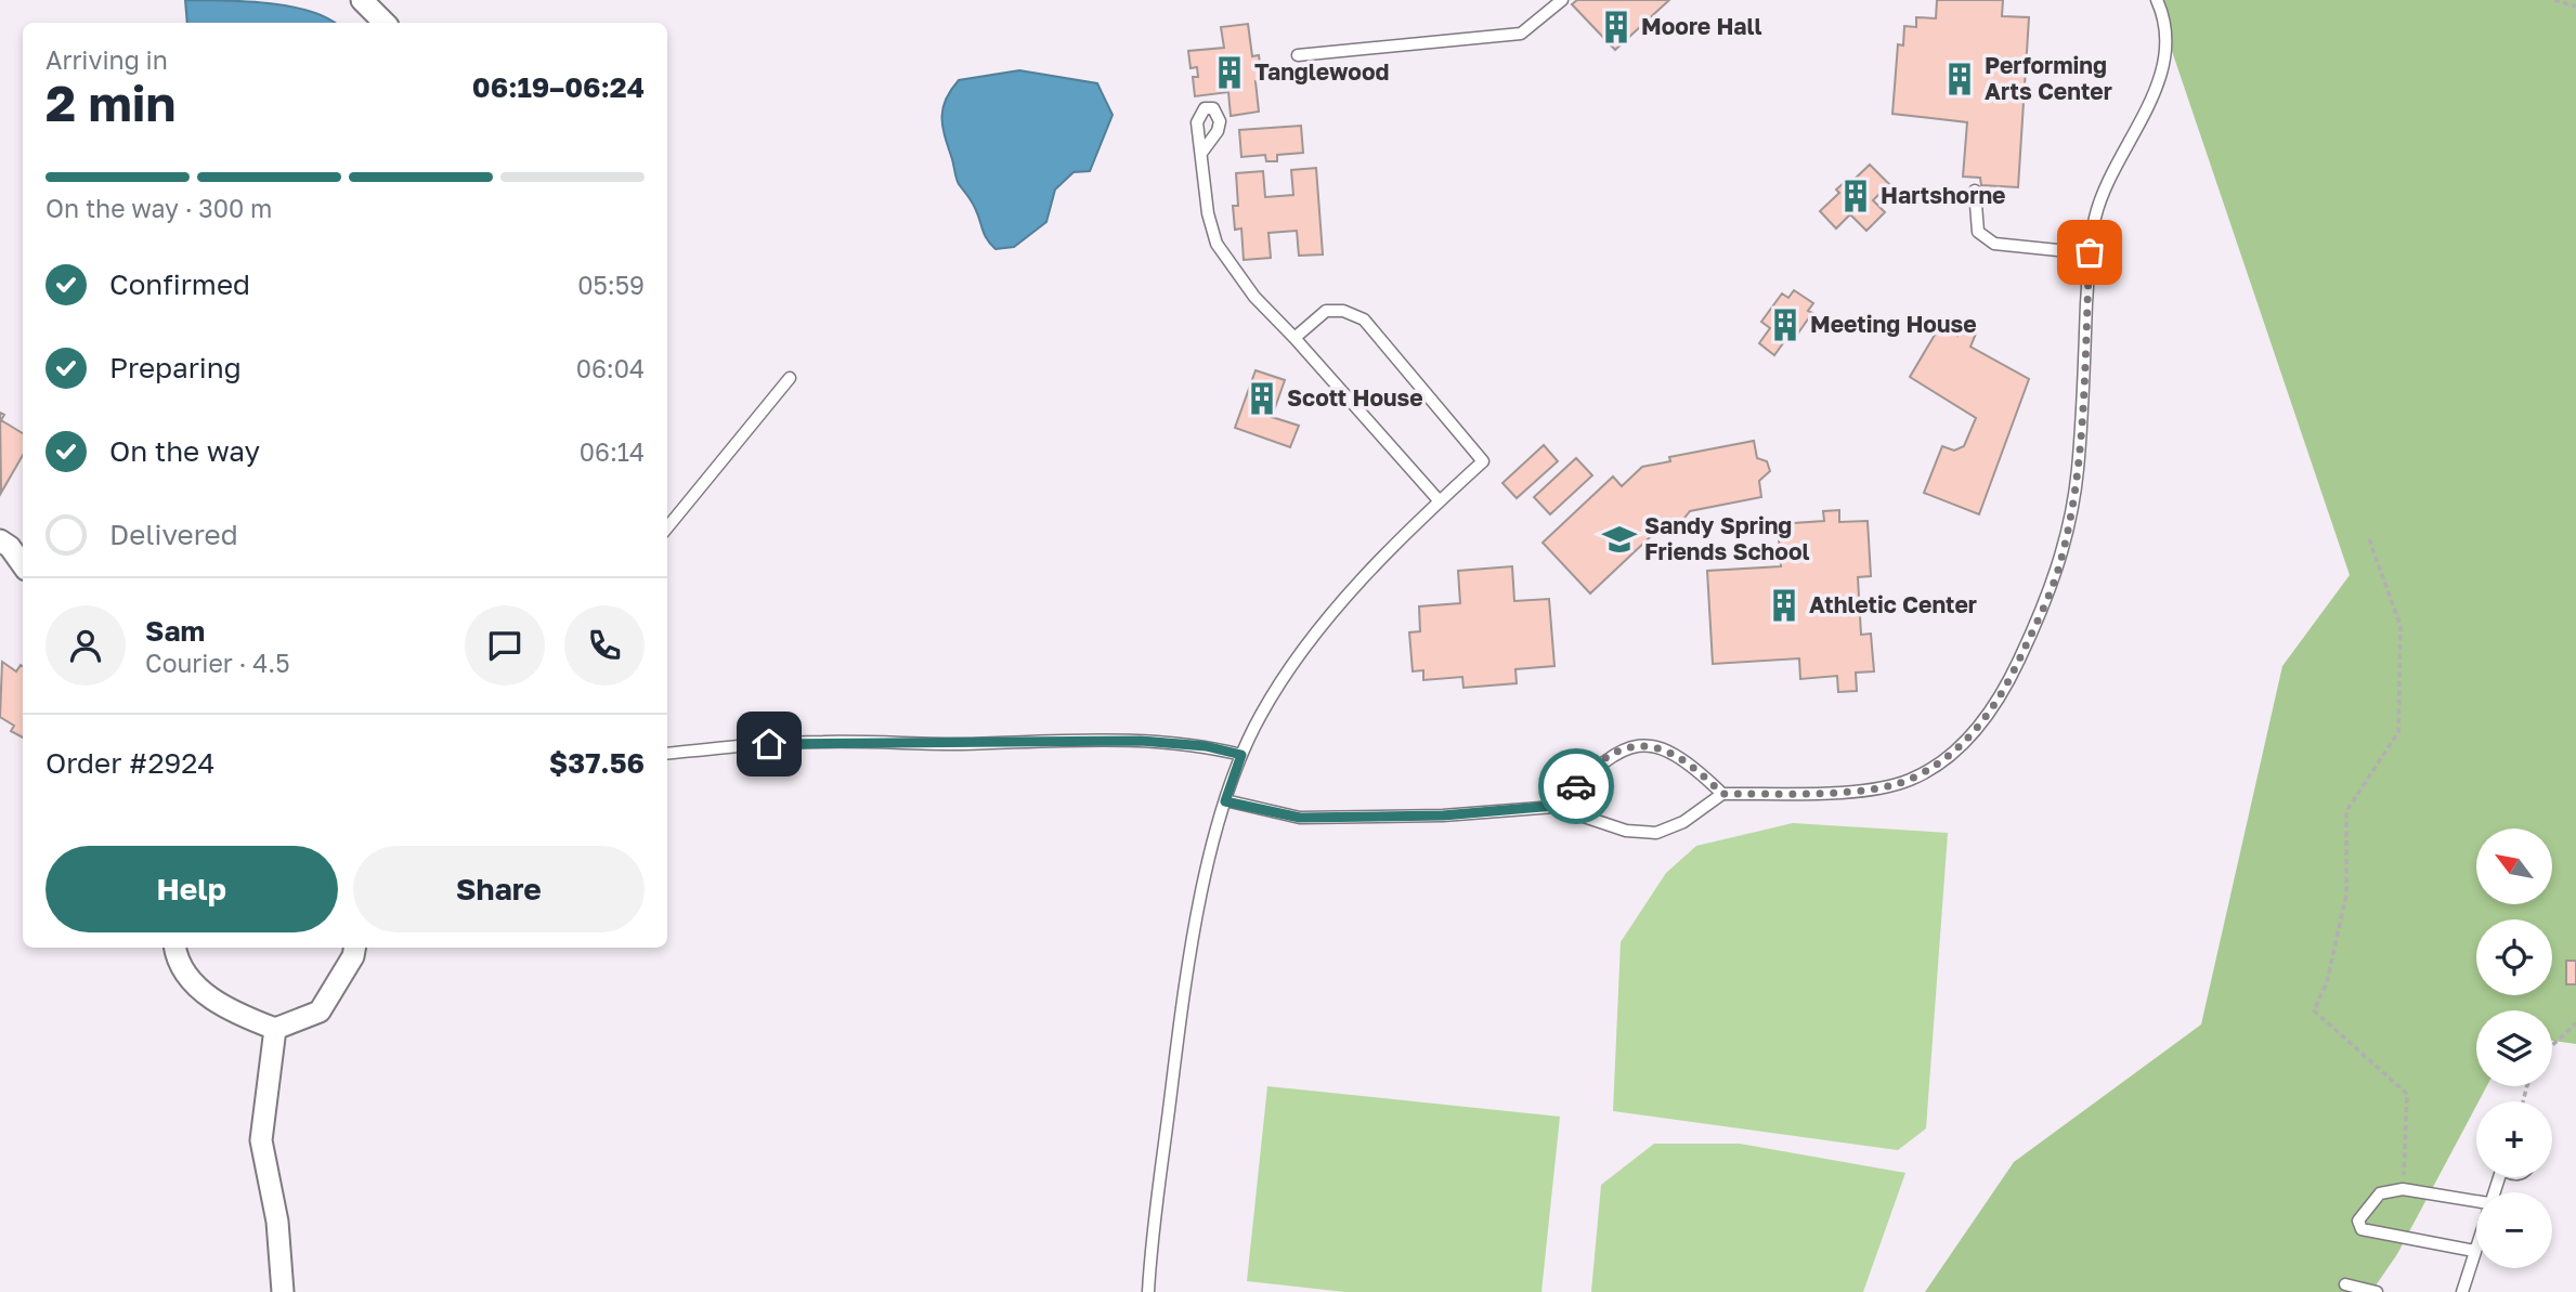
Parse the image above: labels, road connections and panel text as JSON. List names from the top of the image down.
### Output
{
  "places": {
    "building": [
      "Moore Hall",
      "Tanglewood",
      "Performing Arts Center",
      "Hartshorne",
      "Meeting House",
      "Scott House",
      "Athletic Center"
    ],
    "school or university": ["Sandy Spring Friends School"]
  },
  "north": "top left",
  "page": {
    "heading": ["2 min", "Arriving in", "06:19–06:24"],
    "panel": [
      "Sam",
      "Courier · 4.5",
      "Order #2924",
      "$37.56"
    ],
    "bar": "On the way · 300 m",
    "list": [
      ["Confirmed", "05:59"],
      ["Preparing", "06:04"],
      ["On the way", "06:14"],
      "Delivered"
    ],
    "map_buttons": ["+", "−"],
    "buttons": ["Help", "Share"]
  }
}
